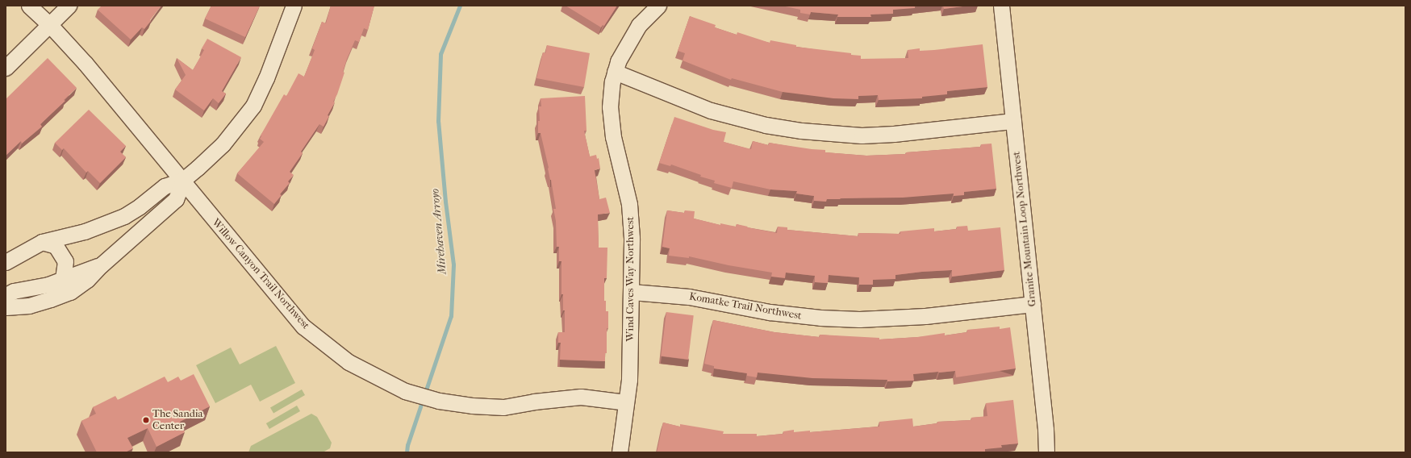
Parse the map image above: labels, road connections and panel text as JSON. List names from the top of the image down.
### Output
{
  "streets": {
    "street": [
      "Granite Mountain Loop Northwest",
      "Willow Canyon Trail Northwest",
      "Wind Caves Way Northwest",
      "Komatke Trail Northwest"
    ]
  },
  "crossings": [
    ["Granite Mountain Loop Northwest", "Komatke Trail Northwest"],
    ["Willow Canyon Trail Northwest", "Wind Caves Way Northwest"],
    ["Wind Caves Way Northwest", "Komatke Trail Northwest"]
  ],
  "water": ["Mirehaven Arroyo"],
  "places": ["The Sandia Center"]
}
